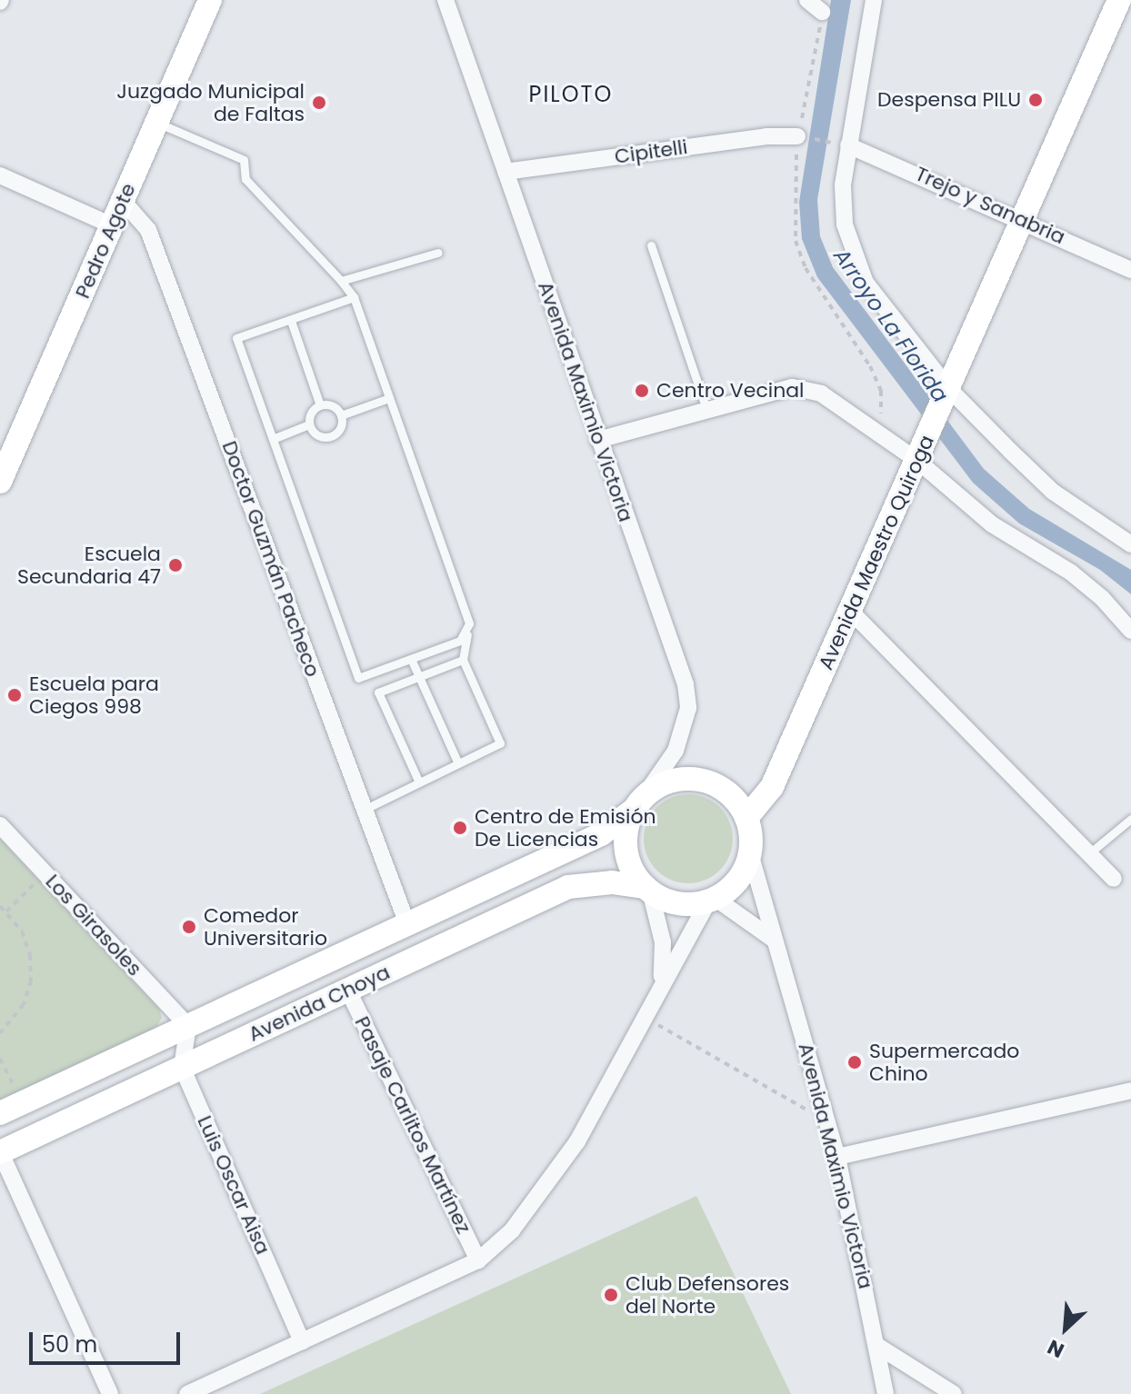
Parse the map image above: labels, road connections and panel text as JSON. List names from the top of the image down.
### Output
{
  "streets": {
    "main road": ["Pedro Agote", "Avenida Maestro Quiroga", "Avenida Choya"],
    "street": [
      "Cipitelli",
      "Trejo y Sanabria",
      "Avenida Maximio Victoria",
      "Doctor Guzmán Pacheco",
      "Los Girasoles",
      "Pasaje Carlitos Martínez",
      "Luis Oscar Aisa"
    ]
  },
  "crossings": [
    ["Cipitelli", "Avenida Maximio Victoria"],
    ["Trejo y Sanabria", "Avenida Maestro Quiroga"],
    ["Pedro Agote", "Doctor Guzmán Pacheco"],
    ["Avenida Maximio Victoria", "Avenida Maestro Quiroga"],
    ["Avenida Maximio Victoria", "Avenida Choya"],
    ["Avenida Maestro Quiroga", "Avenida Choya"],
    ["Doctor Guzmán Pacheco", "Avenida Choya"],
    ["Los Girasoles", "Avenida Choya"],
    ["Avenida Choya", "Pasaje Carlitos Martínez"],
    ["Avenida Choya", "Luis Oscar Aisa"]
  ],
  "districts": ["PILOTO"],
  "water": ["Arroyo La Florida"],
  "places": [
    "Despensa PILU",
    "Juzgado Municipal de Faltas",
    "Centro Vecinal",
    "Escuela Secundaria 47",
    "Escuela para Ciegos 998",
    "Centro de Emisión De Licencias",
    "Comedor Universitario",
    "Supermercado Chino",
    "Club Defensores del Norte"
  ],
  "scale_bar": "50 m",
  "north": "bottom left"
}
